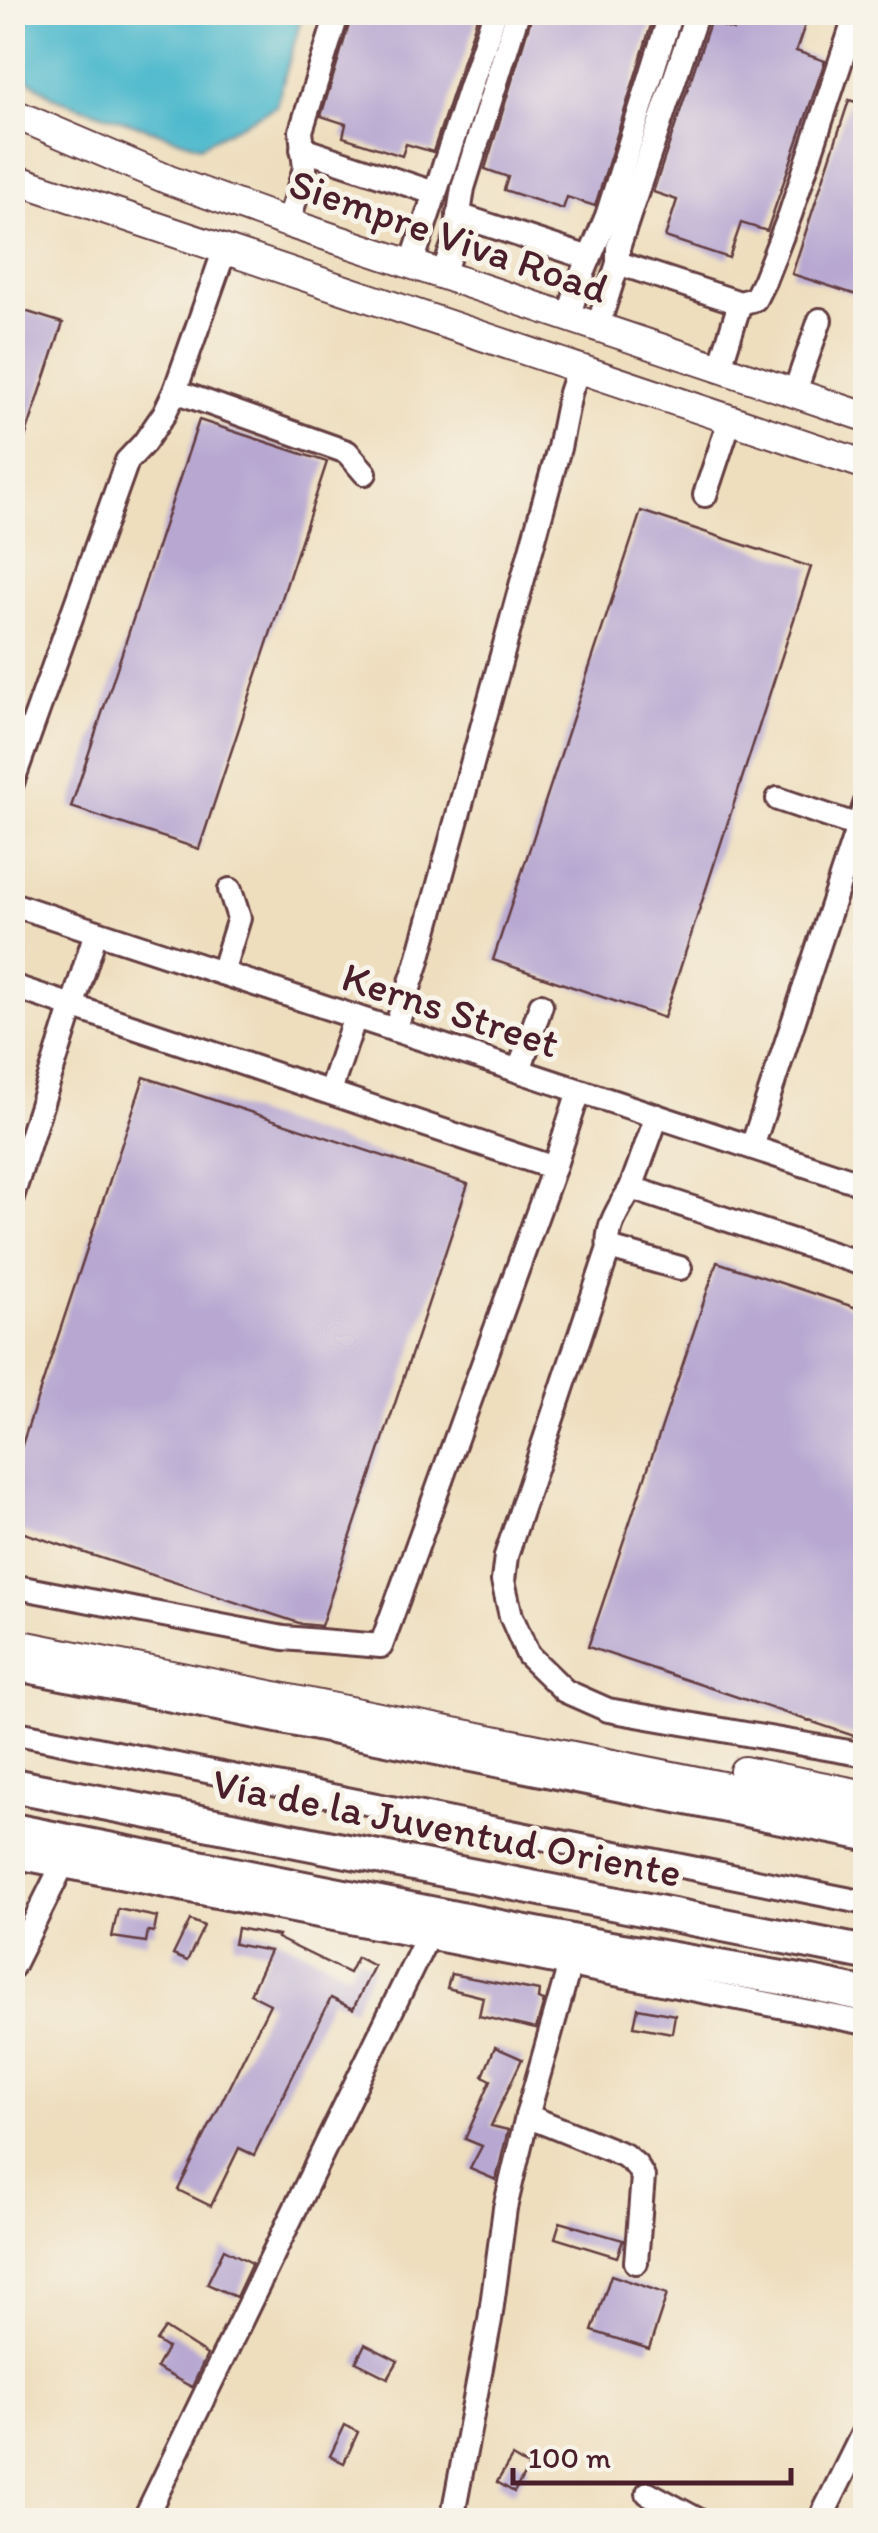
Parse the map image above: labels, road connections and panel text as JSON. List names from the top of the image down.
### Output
{
  "streets": {
    "highway": ["Vía de la Juventud Oriente"],
    "main road": ["Siempre Viva Road"],
    "street": ["Kerns Street"]
  },
  "scale_bar": "100 m"
}
